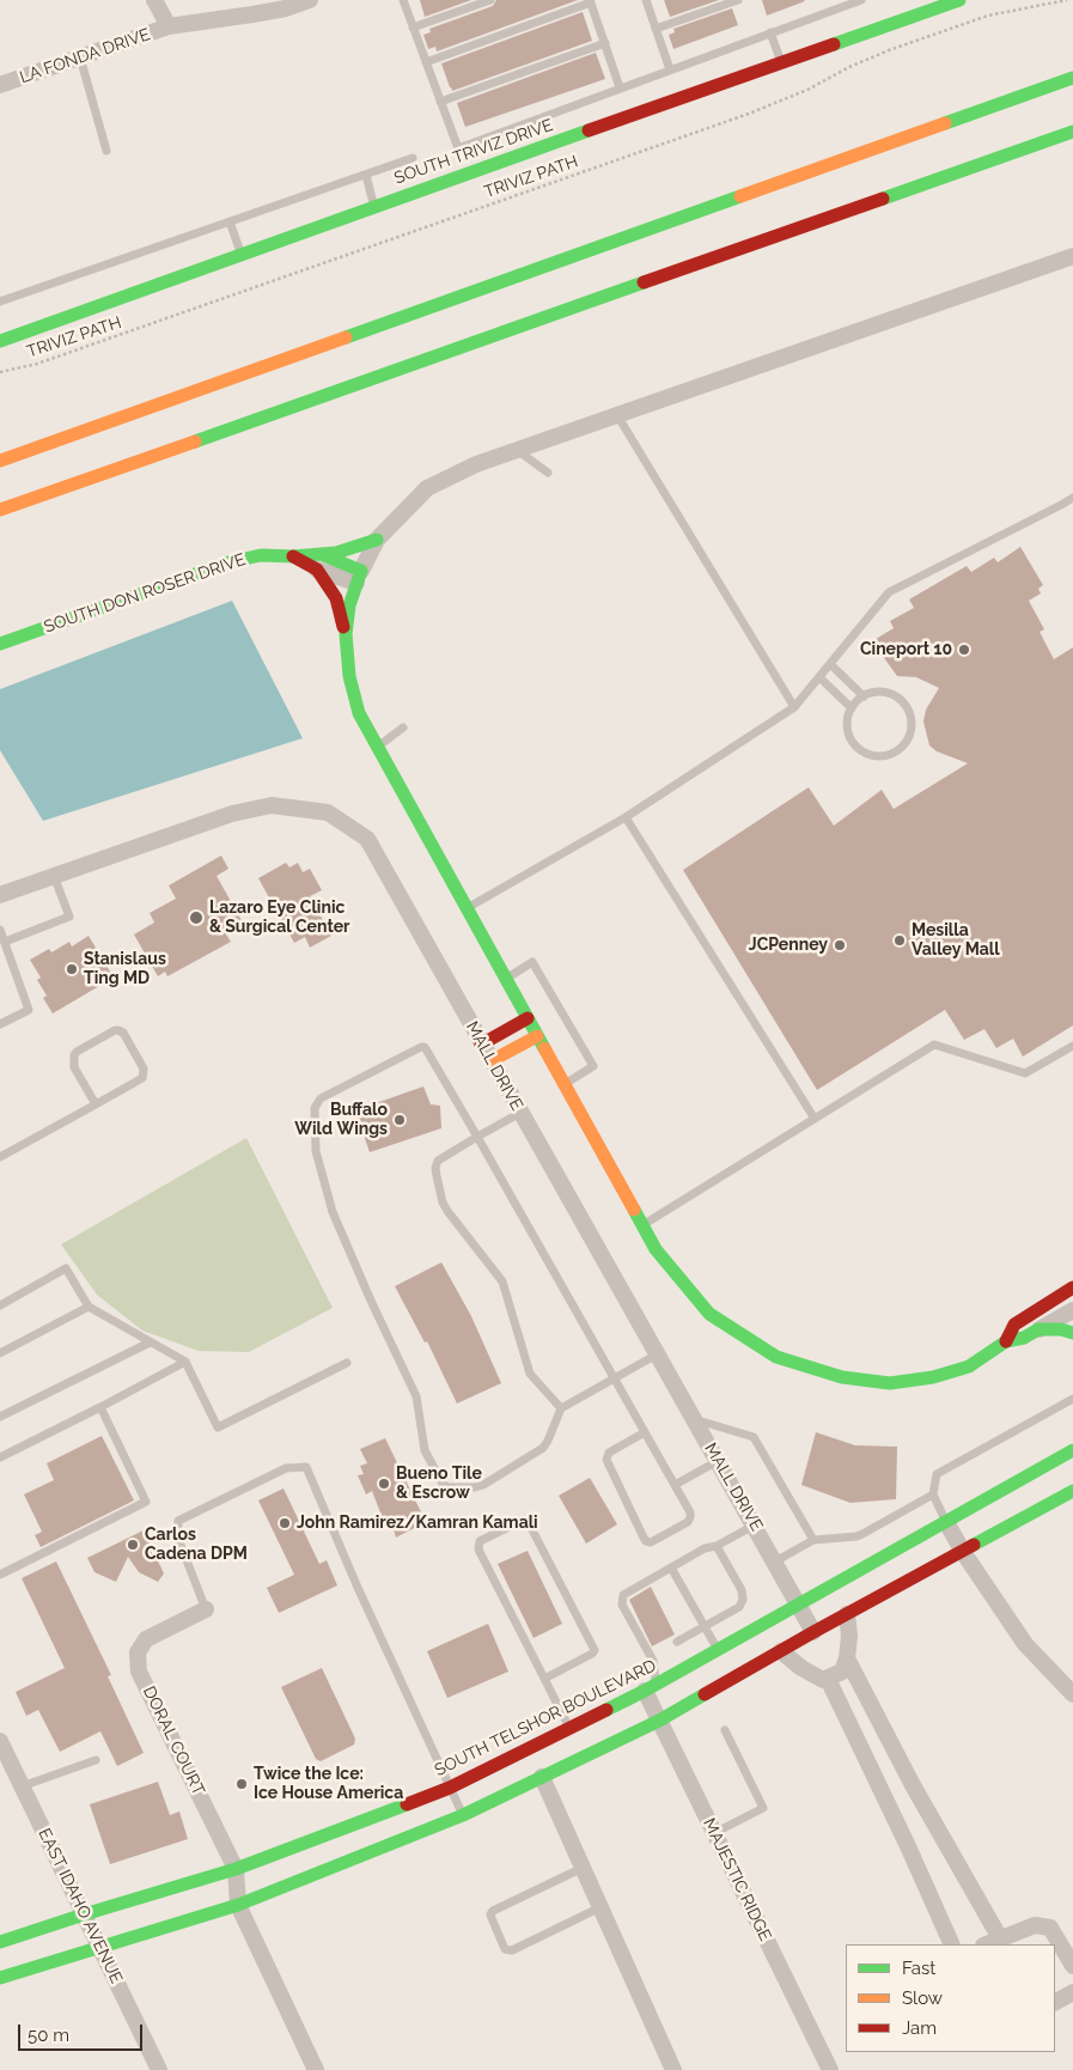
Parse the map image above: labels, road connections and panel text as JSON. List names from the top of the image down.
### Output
{
  "streets": {
    "main road": ["SOUTH TRIVIZ DRIVE", "SOUTH DON ROSER DRIVE", "SOUTH TELSHOR BOULEVARD"],
    "street": [
      "LA FONDA DRIVE",
      "MALL DRIVE",
      "DORAL COURT",
      "MAJESTIC RIDGE",
      "EAST IDAHO AVENUE"
    ],
    "path": ["TRIVIZ PATH"]
  },
  "crossings": [
    ["MALL DRIVE", "SOUTH TELSHOR BOULEVARD"],
    ["SOUTH TELSHOR BOULEVARD", "DORAL COURT"],
    ["SOUTH TELSHOR BOULEVARD", "MAJESTIC RIDGE"],
    ["SOUTH TELSHOR BOULEVARD", "EAST IDAHO AVENUE"]
  ],
  "places": [
    "Cineport 10",
    "Lazaro Eye Clinic & Surgical Center",
    "Mesilla Valley Mall",
    "JCPenney",
    "Stanislaus Ting MD",
    "Buffalo Wild Wings",
    "Bueno Tile & Escrow",
    "John Ramirez/Kamran Kamali",
    "Carlos Cadena DPM",
    "Twice the Ice: Ice House America"
  ],
  "legend": ["Fast", "Slow", "Jam"],
  "scale_bar": "50 m"
}
